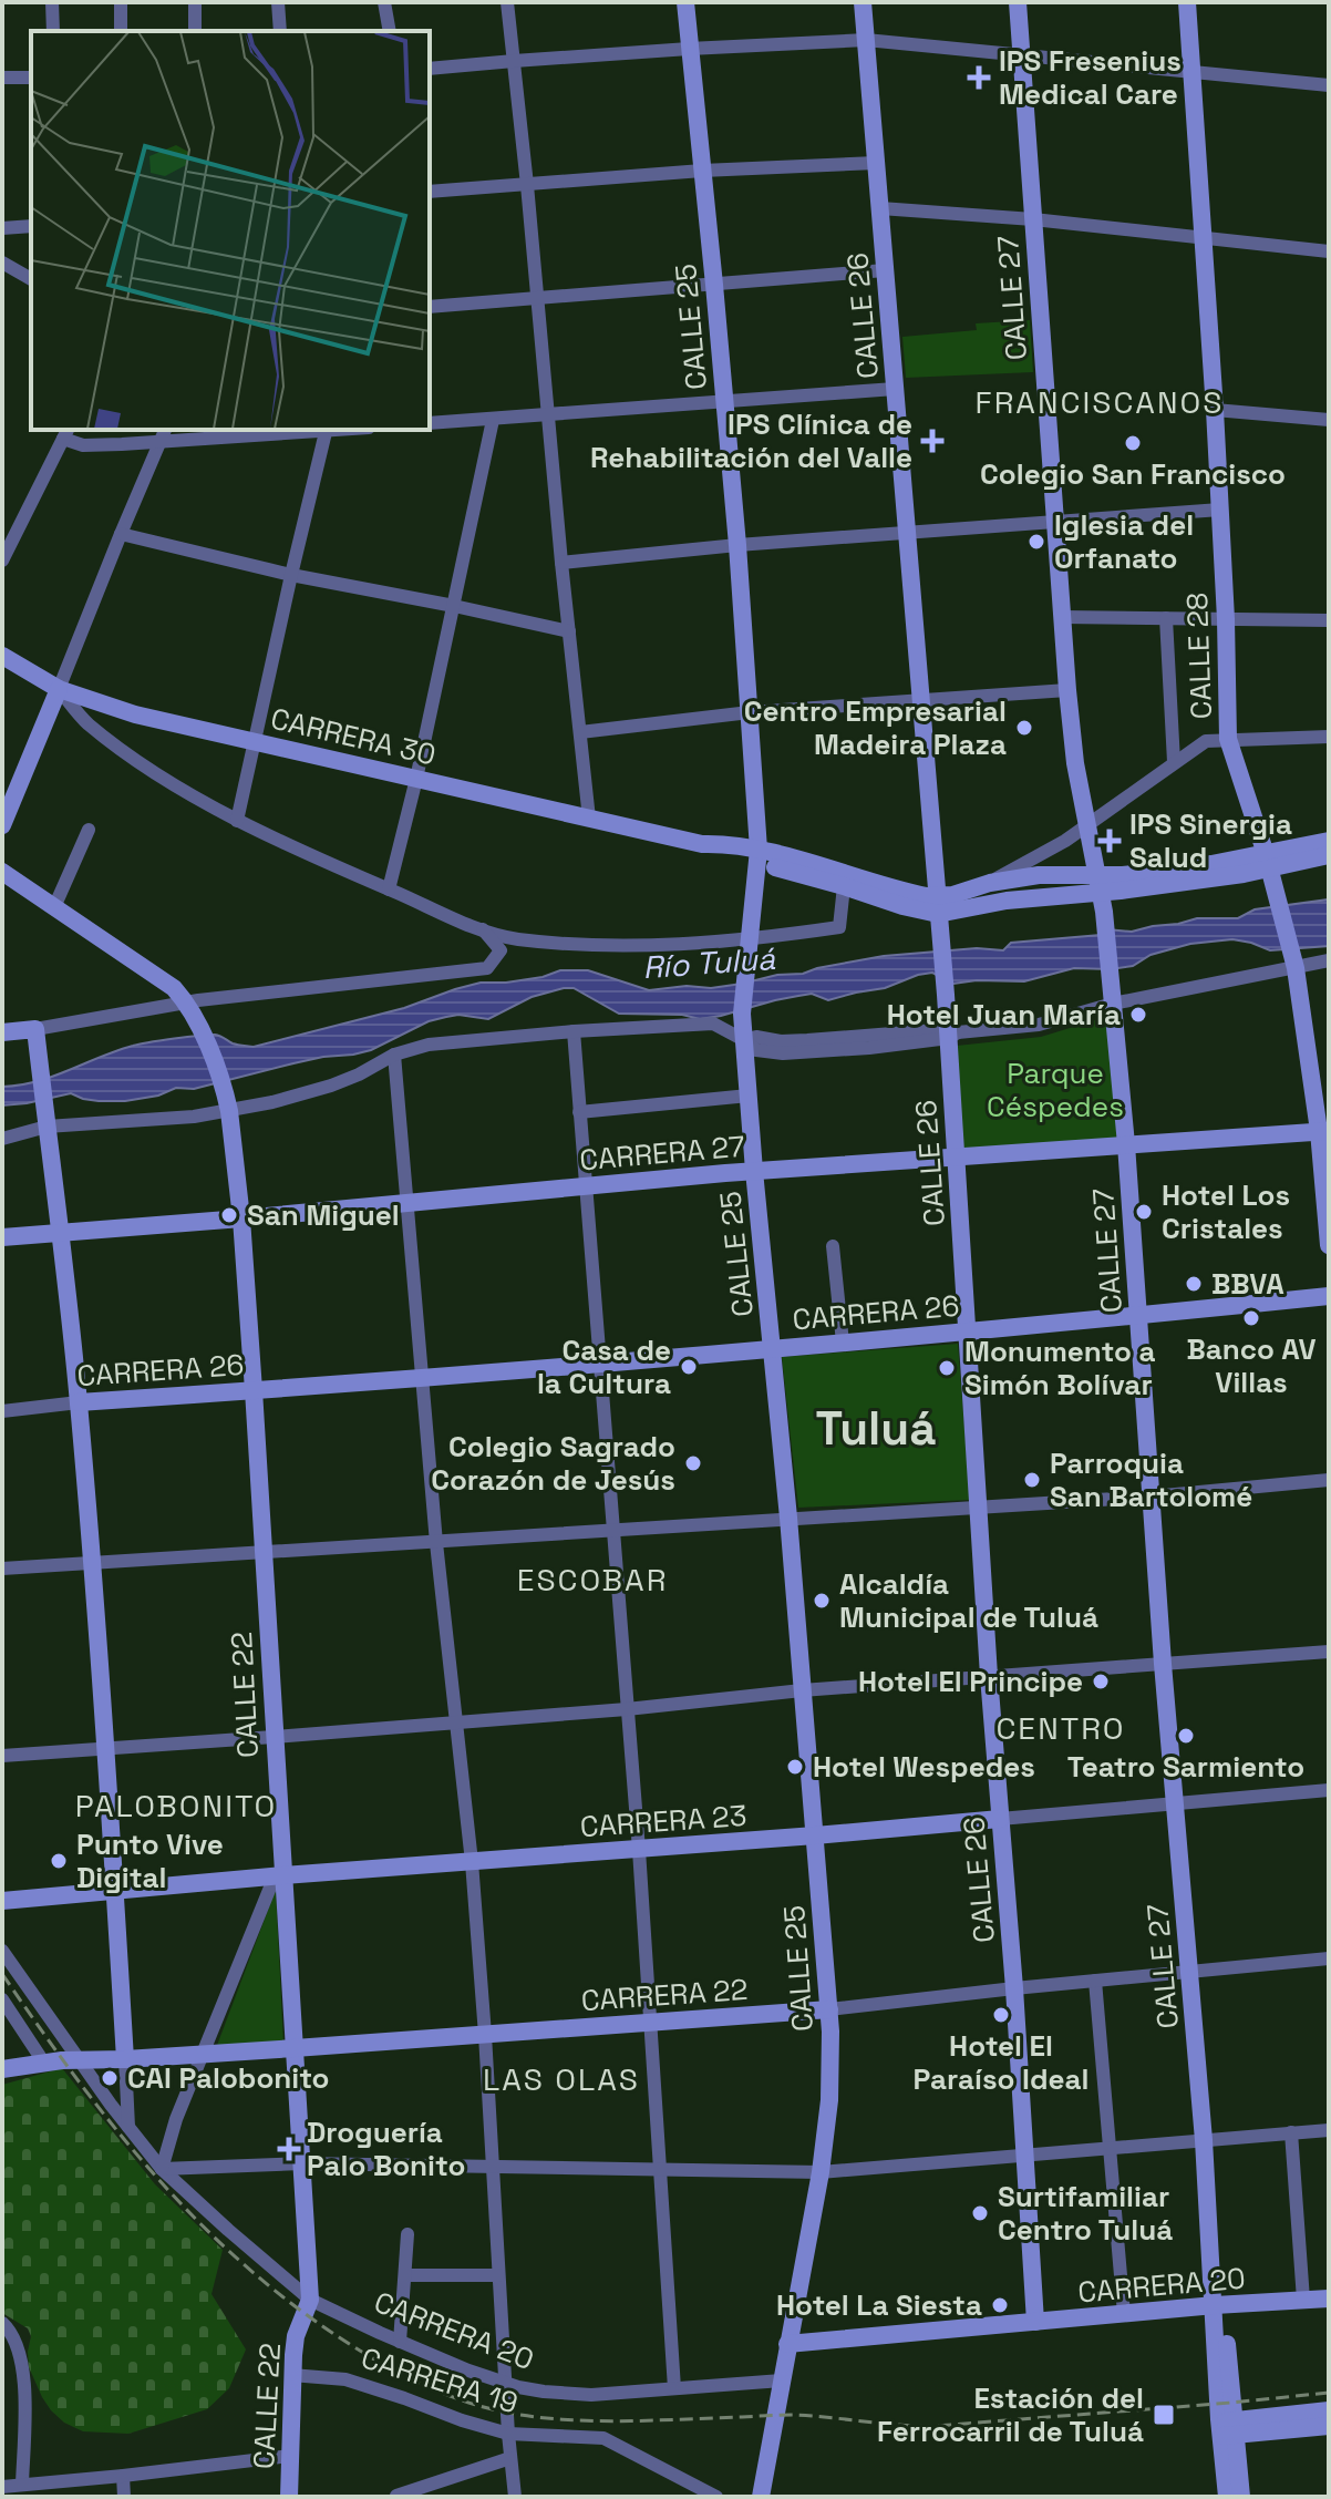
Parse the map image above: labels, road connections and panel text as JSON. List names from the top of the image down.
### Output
{
  "streets": {
    "street": [
      "CALLE 27",
      "CALLE 26",
      "CALLE 25",
      "CALLE 28",
      "CARRERA 30",
      "CARRERA 27",
      "CARRERA 26",
      "CALLE 22",
      "CARRERA 23",
      "CARRERA 22",
      "CARRERA 20",
      "CARRERA 19"
    ]
  },
  "crossings": [
    ["CALLE 27", "CARRERA 30"],
    ["CALLE 27", "CARRERA 27"],
    ["CALLE 27", "CARRERA 26"],
    ["CALLE 27", "CARRERA 23"],
    ["CALLE 27", "CARRERA 22"],
    ["CALLE 27", "CARRERA 20"],
    ["CALLE 26", "CARRERA 30"],
    ["CALLE 26", "CARRERA 27"],
    ["CALLE 26", "CARRERA 26"],
    ["CALLE 26", "CARRERA 23"],
    ["CALLE 26", "CARRERA 22"],
    ["CALLE 26", "CARRERA 20"],
    ["CALLE 25", "CARRERA 30"],
    ["CALLE 25", "CARRERA 27"],
    ["CALLE 25", "CARRERA 26"],
    ["CALLE 25", "CARRERA 23"],
    ["CALLE 25", "CARRERA 22"],
    ["CALLE 25", "CARRERA 20"],
    ["CALLE 28", "CARRERA 30"],
    ["CALLE 28", "CARRERA 27"],
    ["CARRERA 27", "CALLE 22"],
    ["CARRERA 26", "CALLE 22"],
    ["CALLE 22", "CARRERA 23"],
    ["CALLE 22", "CARRERA 22"],
    ["CALLE 22", "CARRERA 20"],
    ["CALLE 22", "CARRERA 19"],
    ["CARRERA 22", "CARRERA 20"]
  ],
  "districts": [
    "FRANCISCANOS",
    "Tuluá",
    "ESCOBAR",
    "CENTRO",
    "PALOBONITO",
    "LAS OLAS"
  ],
  "water": ["Río Tuluá"],
  "parks": ["Parque Céspedes"],
  "places": {
    "health": [
      "IPS Fresenius Medical Care",
      "IPS Clínica de Rehabilitación del Valle",
      "IPS Sinergia Salud",
      "Droguería Palo Bonito"
    ],
    "other": [
      "Colegio San Francisco",
      "Iglesia del Orfanato",
      "Centro Empresarial Madeira Plaza",
      "Hotel Juan María",
      "Hotel Los Cristales",
      "San Miguel",
      "BBVA",
      "Banco AV Villas",
      "Casa de la Cultura",
      "Monumento a Simón Bolívar",
      "Colegio Sagrado Corazón de Jesús",
      "Parroquia San Bartolomé",
      "Alcaldía Municipal de Tuluá",
      "Hotel El Principe",
      "Teatro Sarmiento",
      "Hotel Wespedes",
      "Punto Vive Digital",
      "Hotel El Paraíso Ideal",
      "CAI Palobonito",
      "Surtifamiliar Centro Tuluá",
      "Hotel La Siesta"
    ],
    "transit": ["Estación del Ferrocarril de Tuluá"]
  }
}
